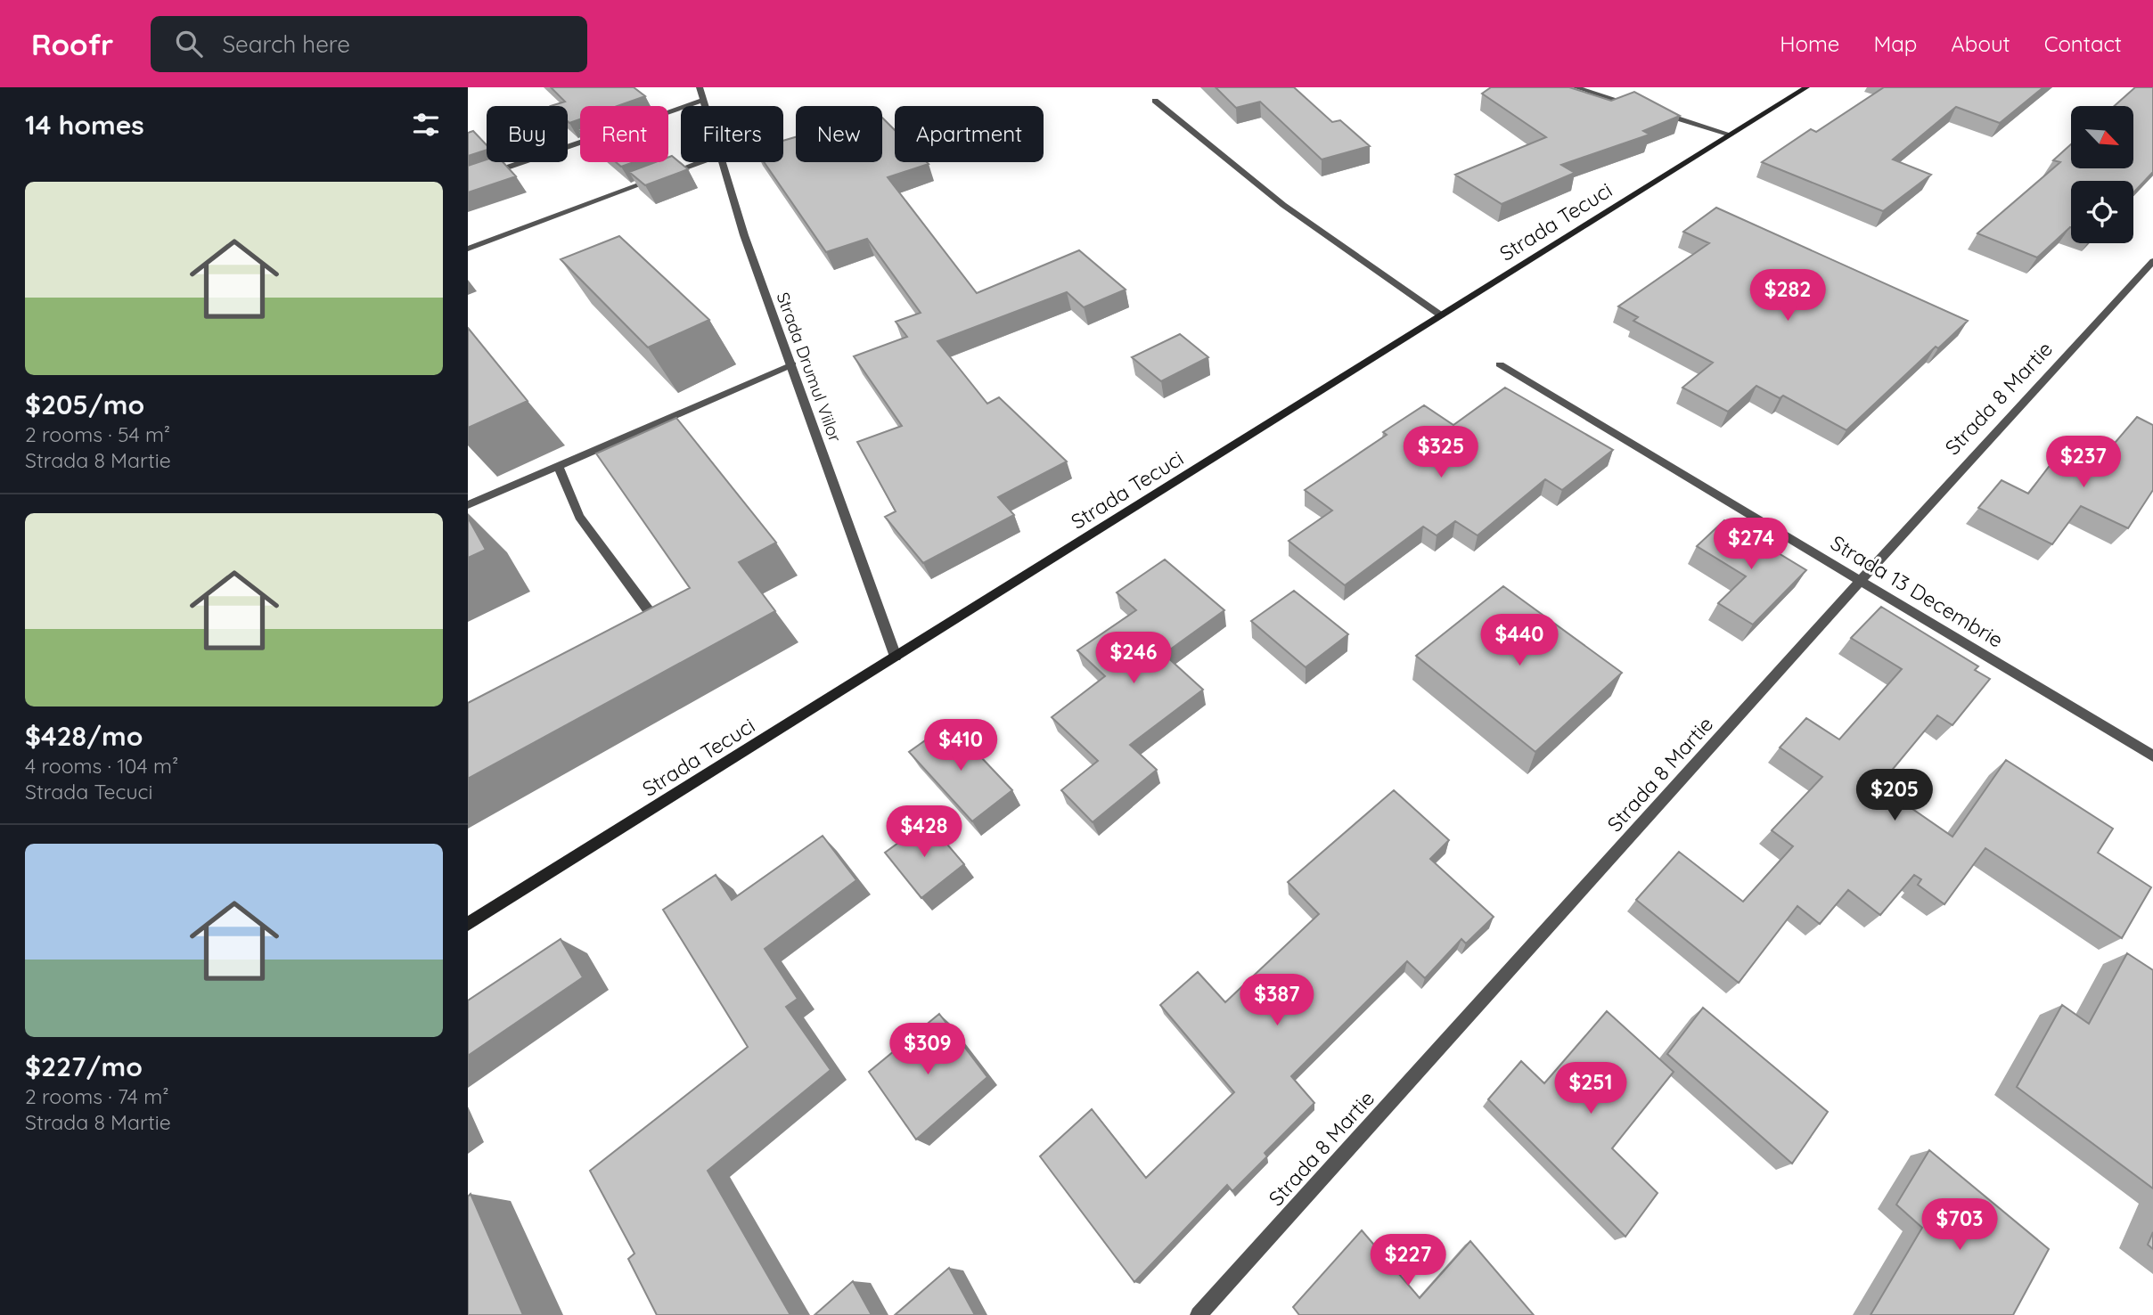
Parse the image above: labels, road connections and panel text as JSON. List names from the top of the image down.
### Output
{
  "streets": {
    "main road": ["Strada Tecuci"],
    "street": ["Strada Drumul Viilor", "Strada 8 Martie", "Strada 13 Decembrie"]
  },
  "crossings": [
    ["Strada Tecuci", "Strada Drumul Viilor"],
    ["Strada 8 Martie", "Strada 13 Decembrie"]
  ],
  "north": "bottom right",
  "page": {
    "header": "Roofr",
    "search": "Search here",
    "nav": [
      "Home",
      "Map",
      "About",
      "Contact"
    ],
    "heading": "14 homes",
    "chip": [
      "Buy",
      "Rent",
      "Filters",
      "New",
      "Apartment"
    ],
    "list": [
      {
        "name": "$205/mo",
        "note": "2 rooms · 54 m² · Strada 8 Martie"
      },
      {
        "name": "$428/mo",
        "note": "4 rooms · 104 m² · Strada Tecuci"
      },
      {
        "name": "$227/mo",
        "note": "2 rooms · 74 m² · Strada 8 Martie"
      }
    ],
    "price": [
      "$282",
      "$325",
      "$237",
      "$274",
      "$440",
      "$246",
      "$410",
      "$205",
      "$428",
      "$387",
      "$309",
      "$251",
      "$703",
      "$227"
    ]
  }
}
